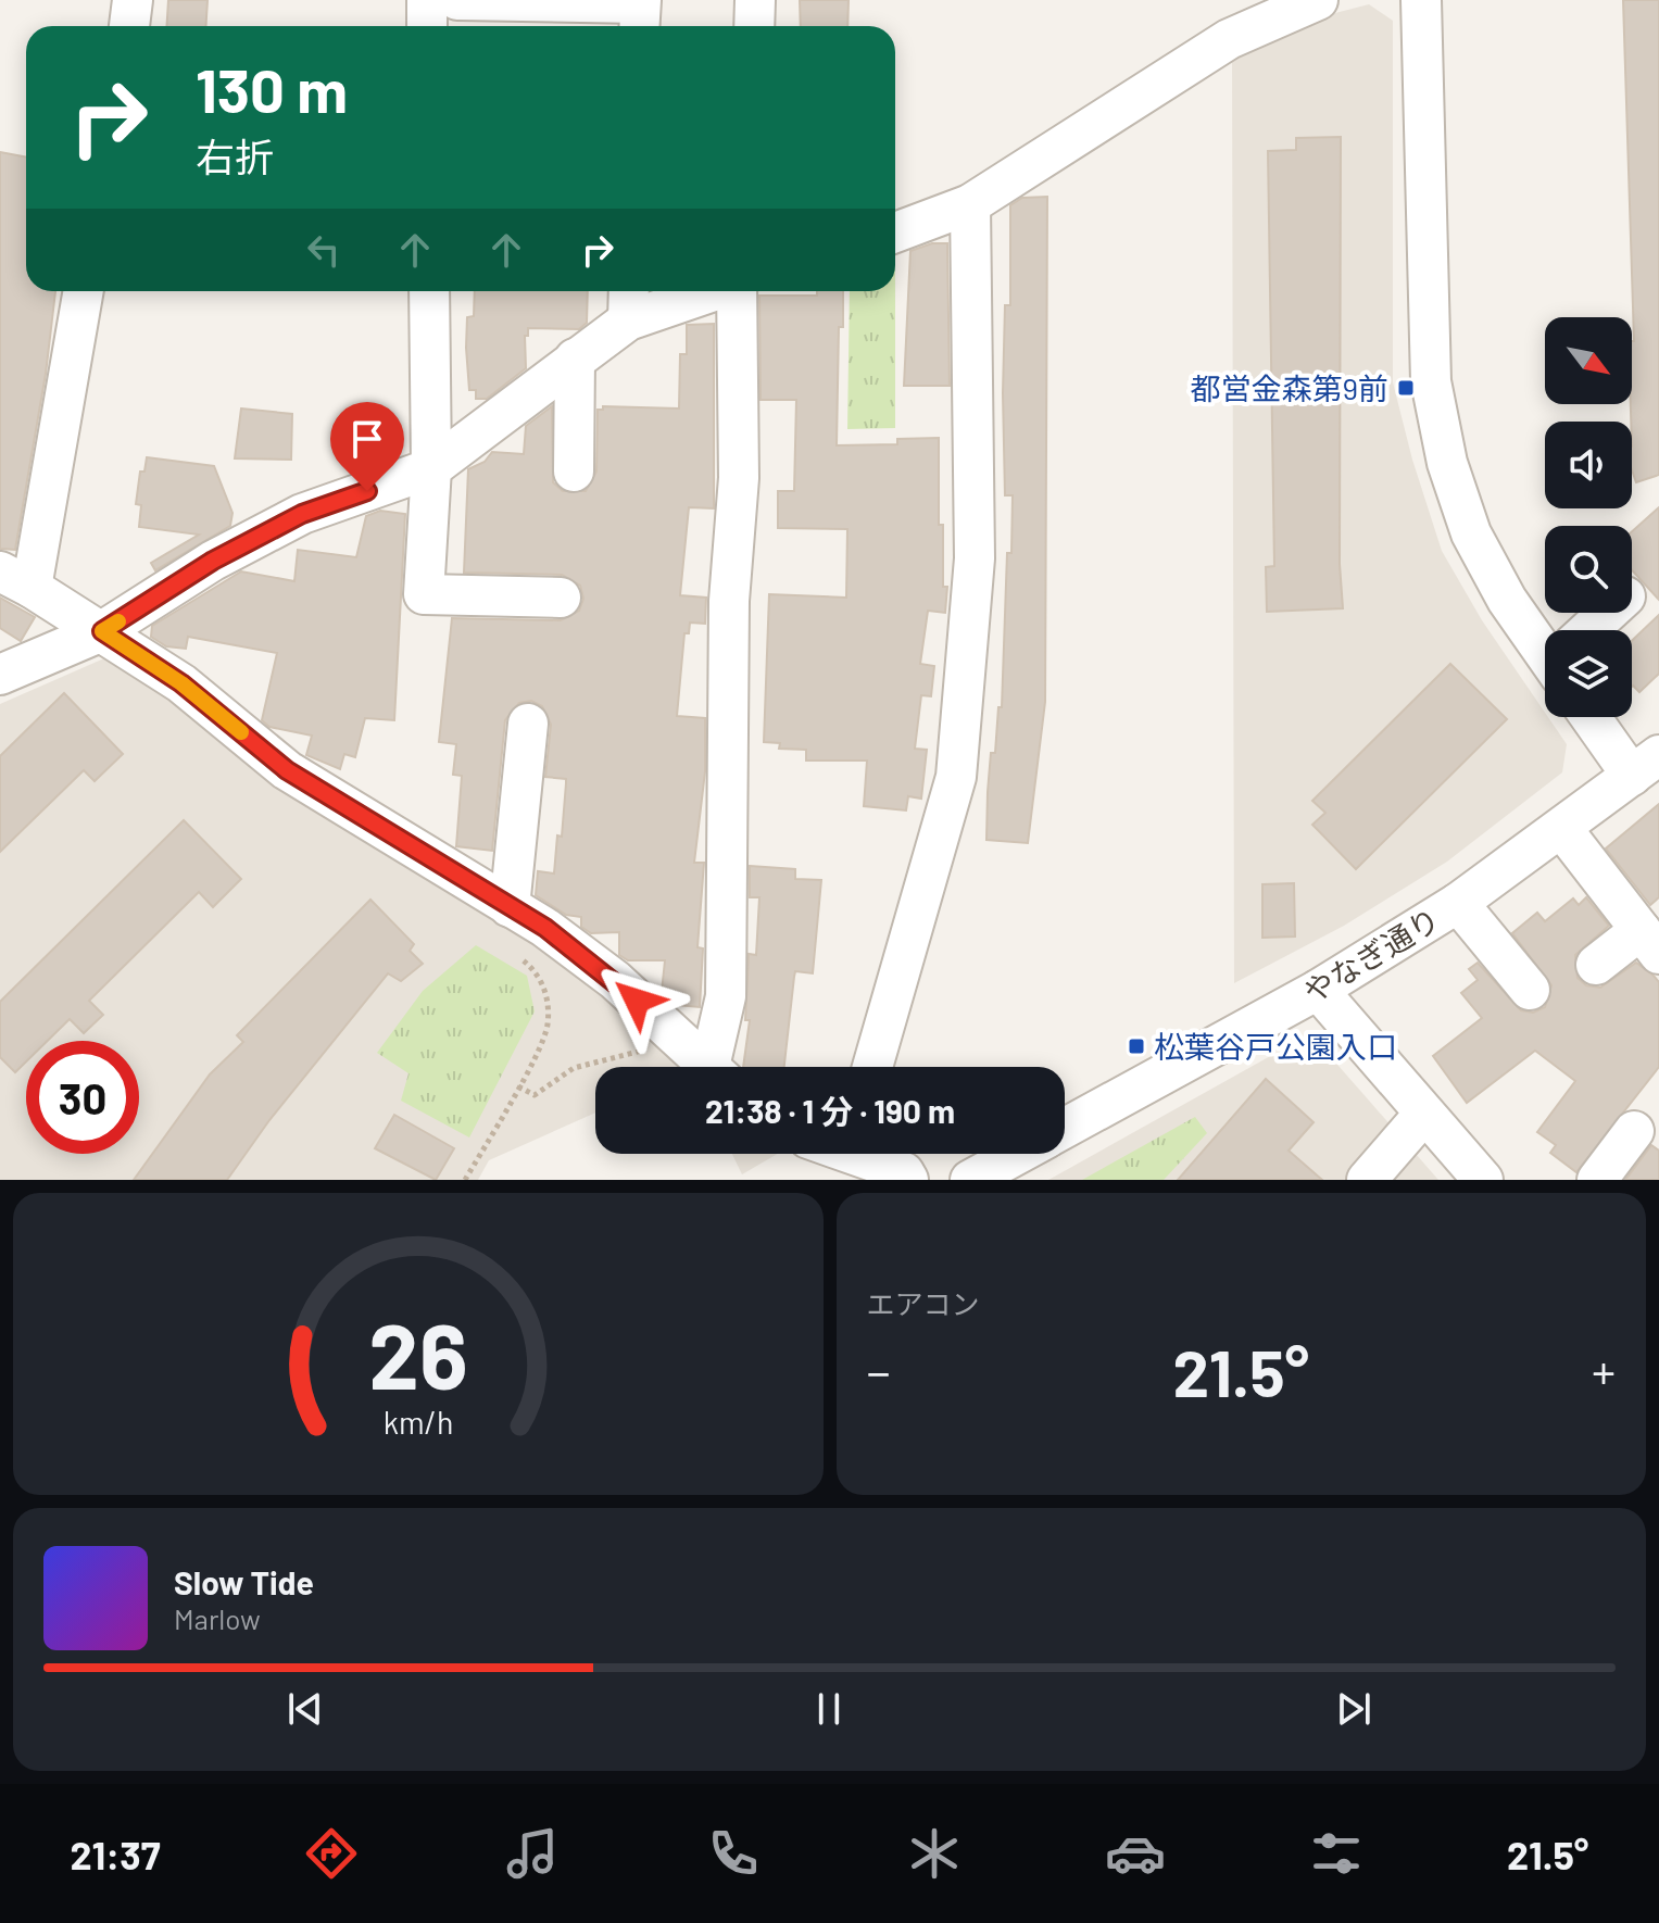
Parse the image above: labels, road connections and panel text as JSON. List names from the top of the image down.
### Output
{
  "streets": {
    "street": ["やなぎ通り"]
  },
  "places": {
    "transit": ["都営金森第9前", "松葉谷戸公園入口"]
  },
  "north": "bottom right",
  "page": {
    "turn": ["130 m", "右折"],
    "limit": "30",
    "trip": "21:38 · 1 分 · 190 m",
    "tile": "エアコン",
    "heat": ["−", "21.5°", "+"],
    "song": ["Slow Tide", "Marlow"],
    "tabs": ["21:37", "21.5°"],
    "gauge": ["26", "km/h"]
  }
}
